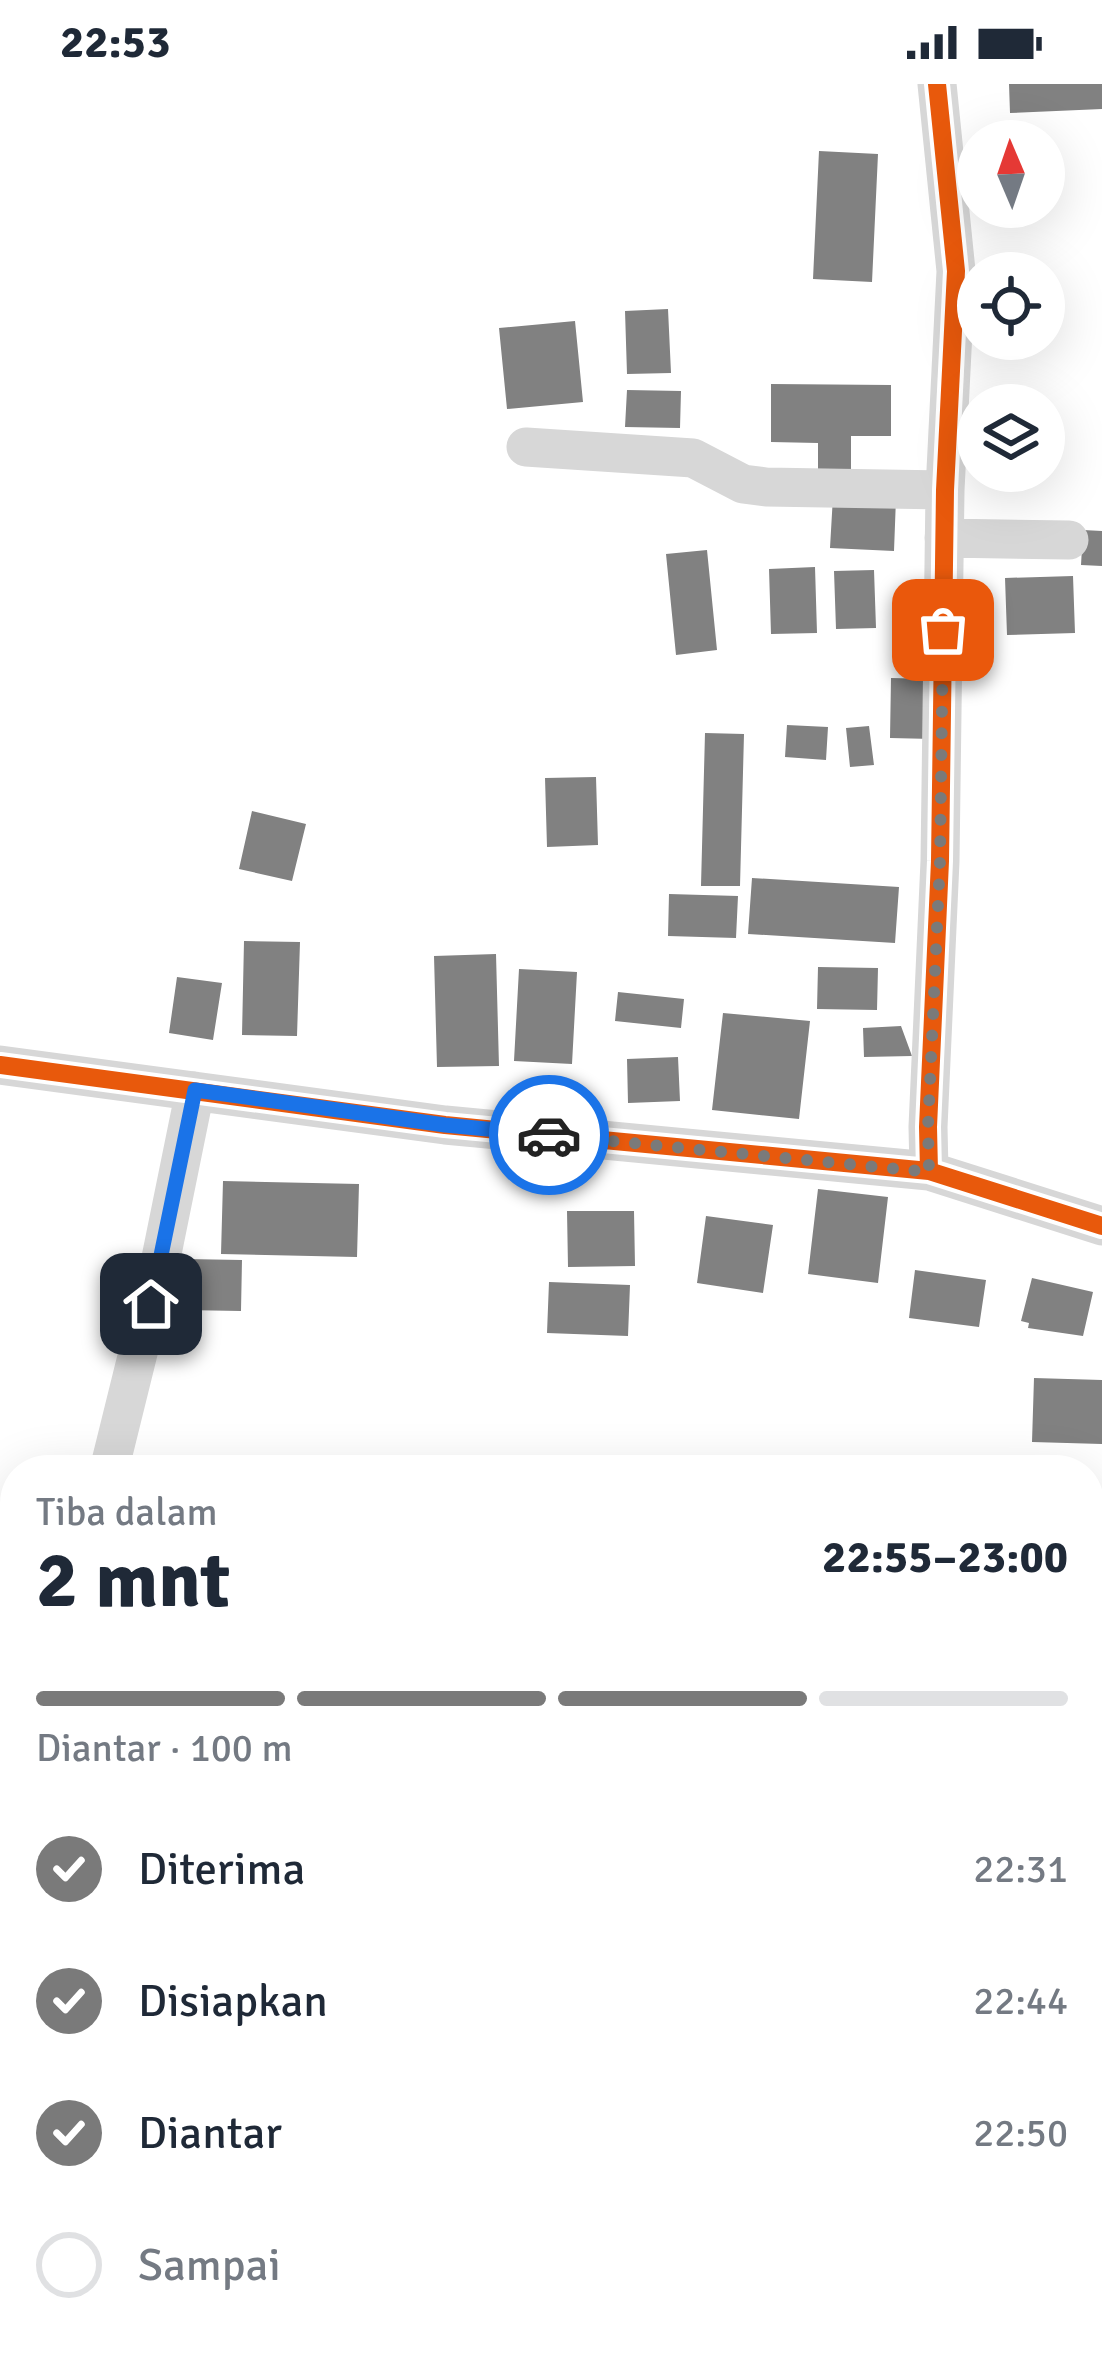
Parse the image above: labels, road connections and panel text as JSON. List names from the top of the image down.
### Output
{
  "north": "top",
  "page": {
    "status": "22:53",
    "heading": ["2 mnt", "Tiba dalam", "22:55–23:00"],
    "bar": "Diantar · 100 m",
    "list": [
      ["Diterima", "22:31"],
      ["Disiapkan", "22:44"],
      ["Diantar", "22:50"],
      "Sampai"
    ]
  }
}
